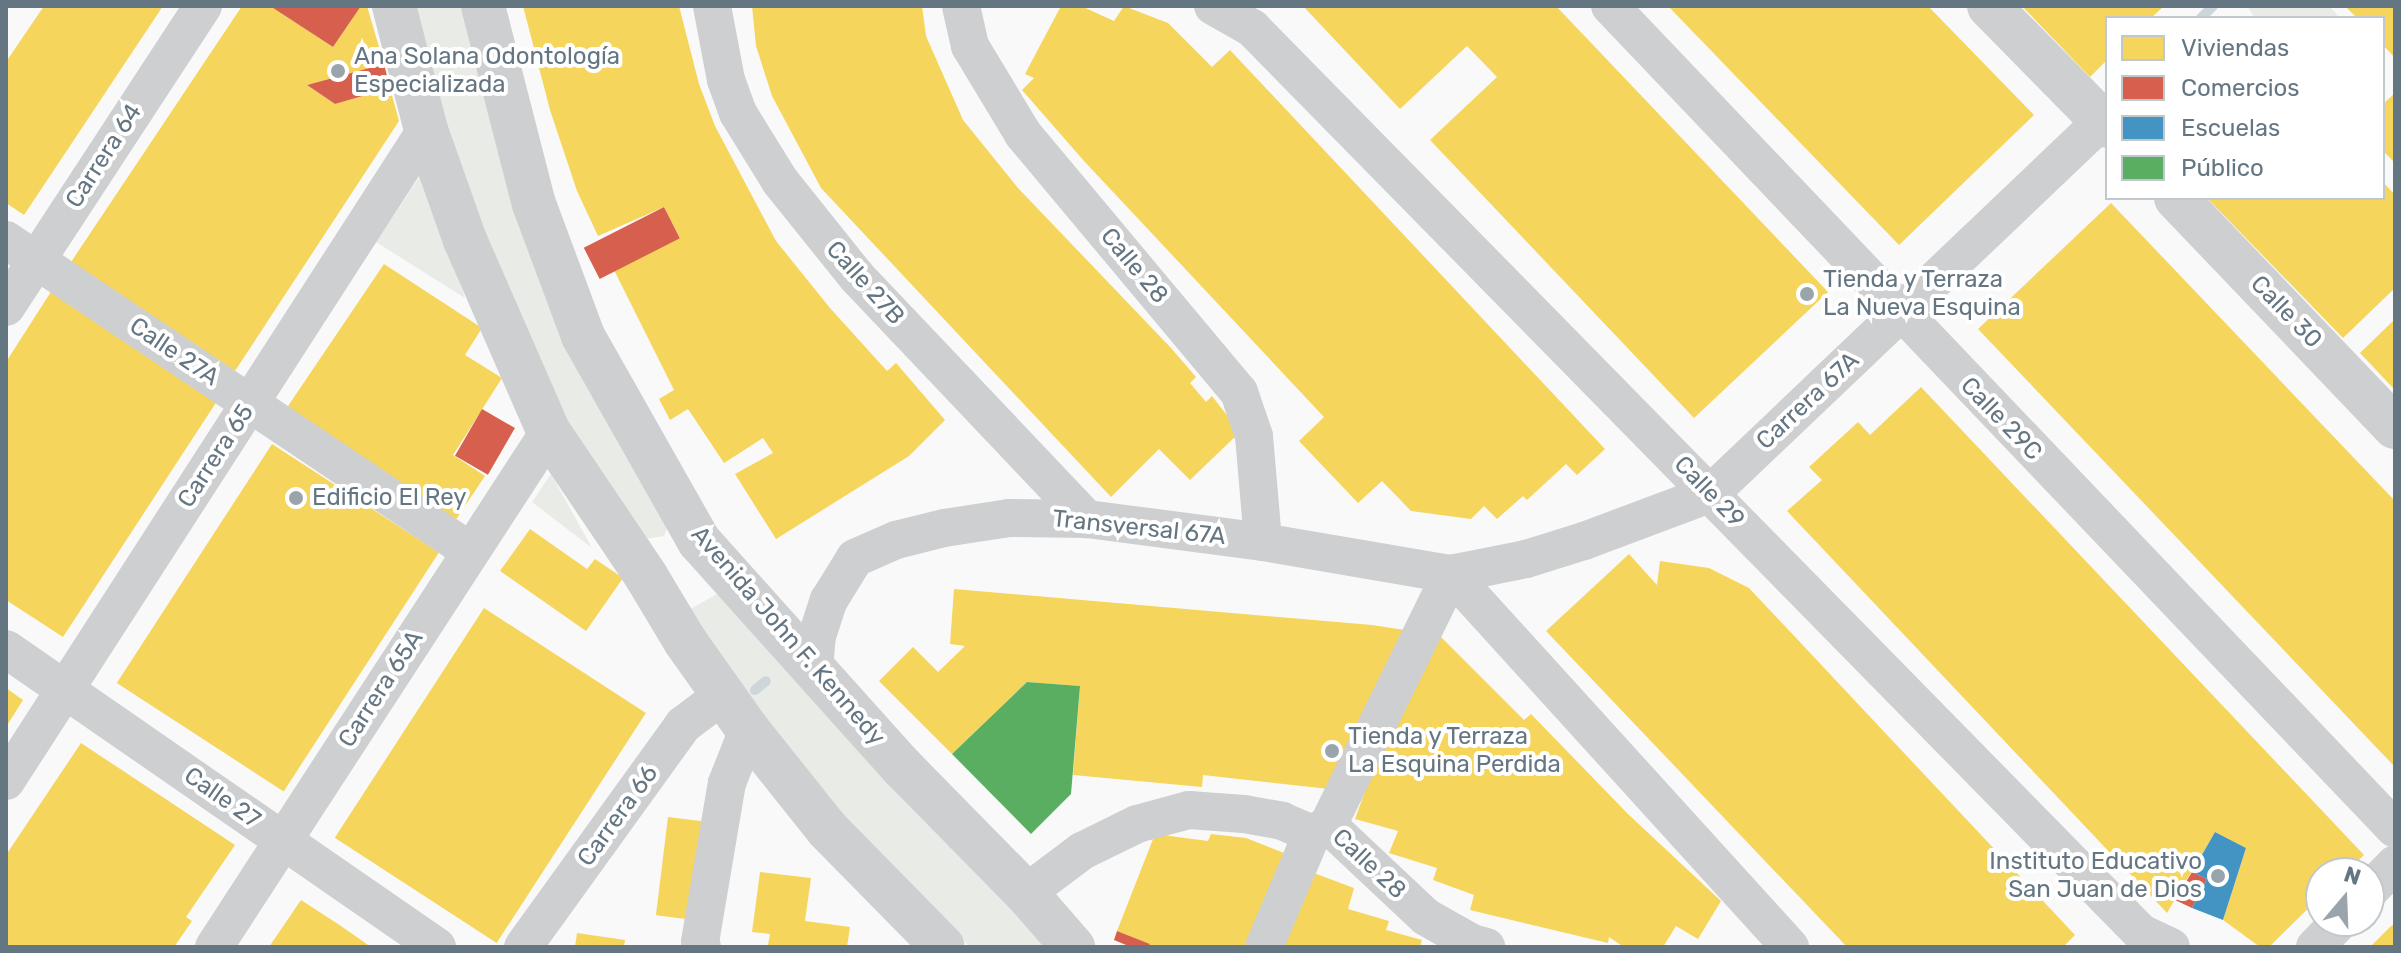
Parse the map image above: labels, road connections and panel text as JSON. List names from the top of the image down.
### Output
{
  "streets": {
    "street": [
      "Carrera 64",
      "Calle 28",
      "Calle 27B",
      "Calle 30",
      "Calle 27A",
      "Carrera 67A",
      "Calle 29C",
      "Carrera 65",
      "Calle 29",
      "Transversal 67A",
      "Avenida John F. Kennedy",
      "Carrera 65A",
      "Calle 27",
      "Carrera 66"
    ]
  },
  "crossings": [
    ["Carrera 64", "Calle 27A"],
    ["Calle 28", "Transversal 67A"],
    ["Calle 28", "Avenida John F. Kennedy"],
    ["Calle 27B", "Transversal 67A"],
    ["Calle 27A", "Carrera 65"],
    ["Calle 27A", "Carrera 65A"],
    ["Carrera 67A", "Calle 29C"],
    ["Carrera 67A", "Calle 29"],
    ["Carrera 67A", "Transversal 67A"],
    ["Carrera 65", "Calle 27"],
    ["Transversal 67A", "Avenida John F. Kennedy"],
    ["Carrera 65A", "Calle 27"]
  ],
  "places": [
    "Ana Solana Odontología Especializada",
    "Tienda y Terraza La Nueva Esquina",
    "Edificio El Rey",
    "Tienda y Terraza La Esquina Perdida",
    "Instituto Educativo San Juan de Dios"
  ],
  "legend": [
    "Viviendas",
    "Comercios",
    "Escuelas",
    "Público"
  ],
  "north": "top"
}
